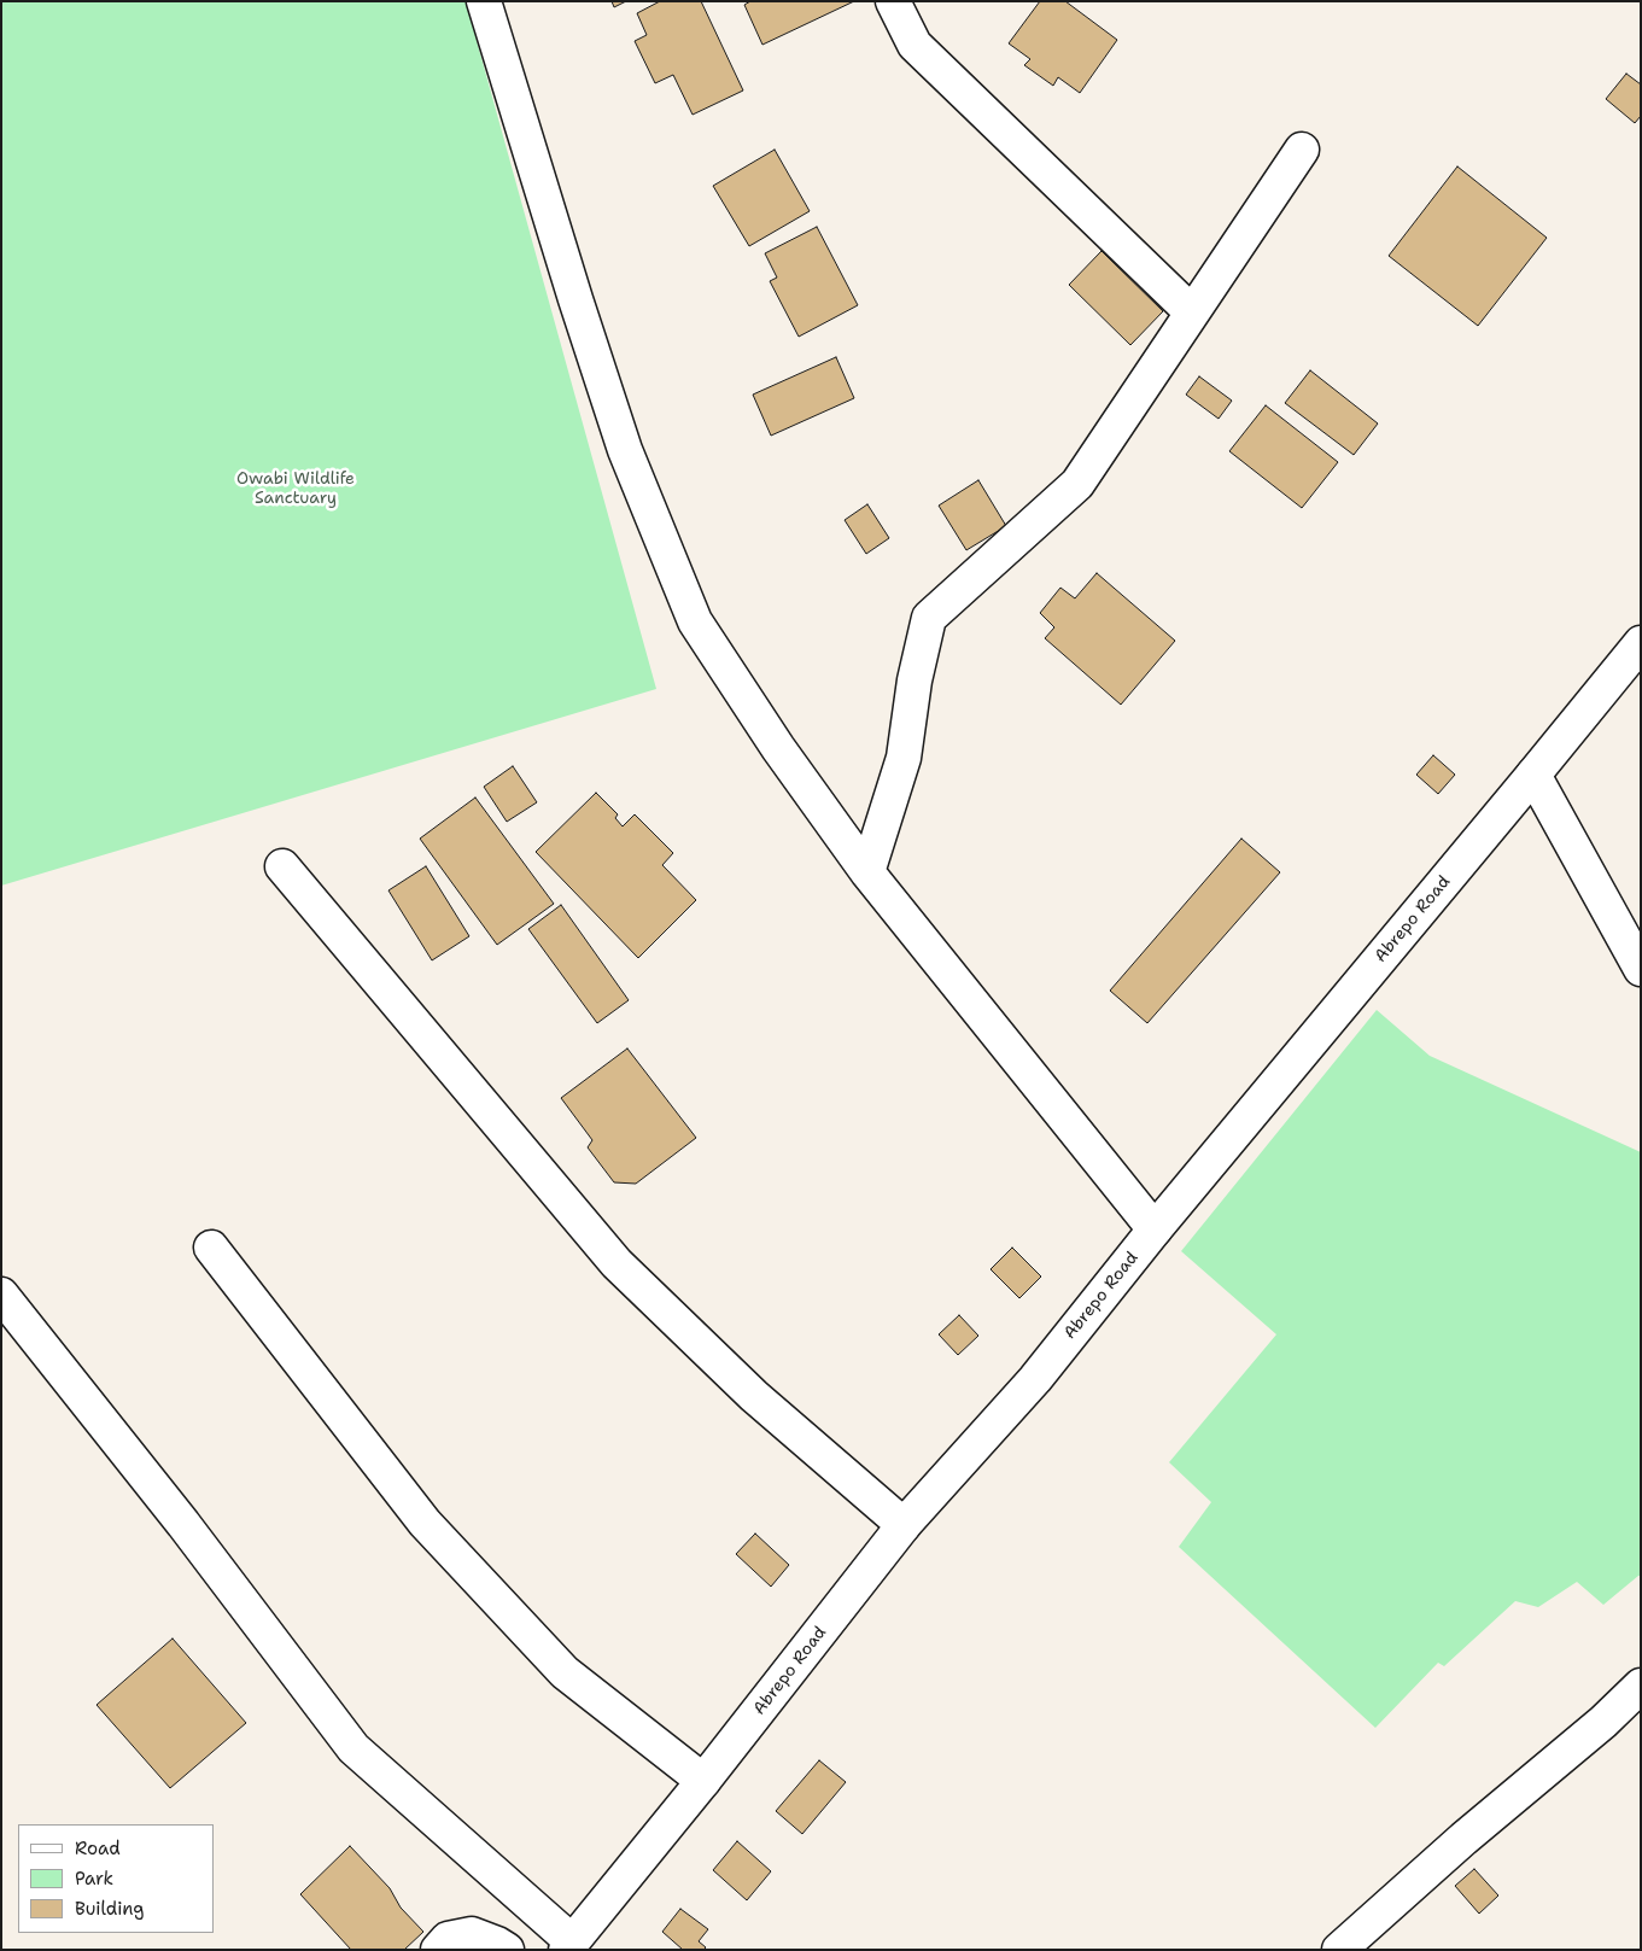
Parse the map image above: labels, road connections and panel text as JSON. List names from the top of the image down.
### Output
{
  "streets": {
    "street": ["Abrepo Road"]
  },
  "parks": ["Owabi Wildlife Sanctuary"],
  "legend": ["Road", "Park", "Building"]
}
